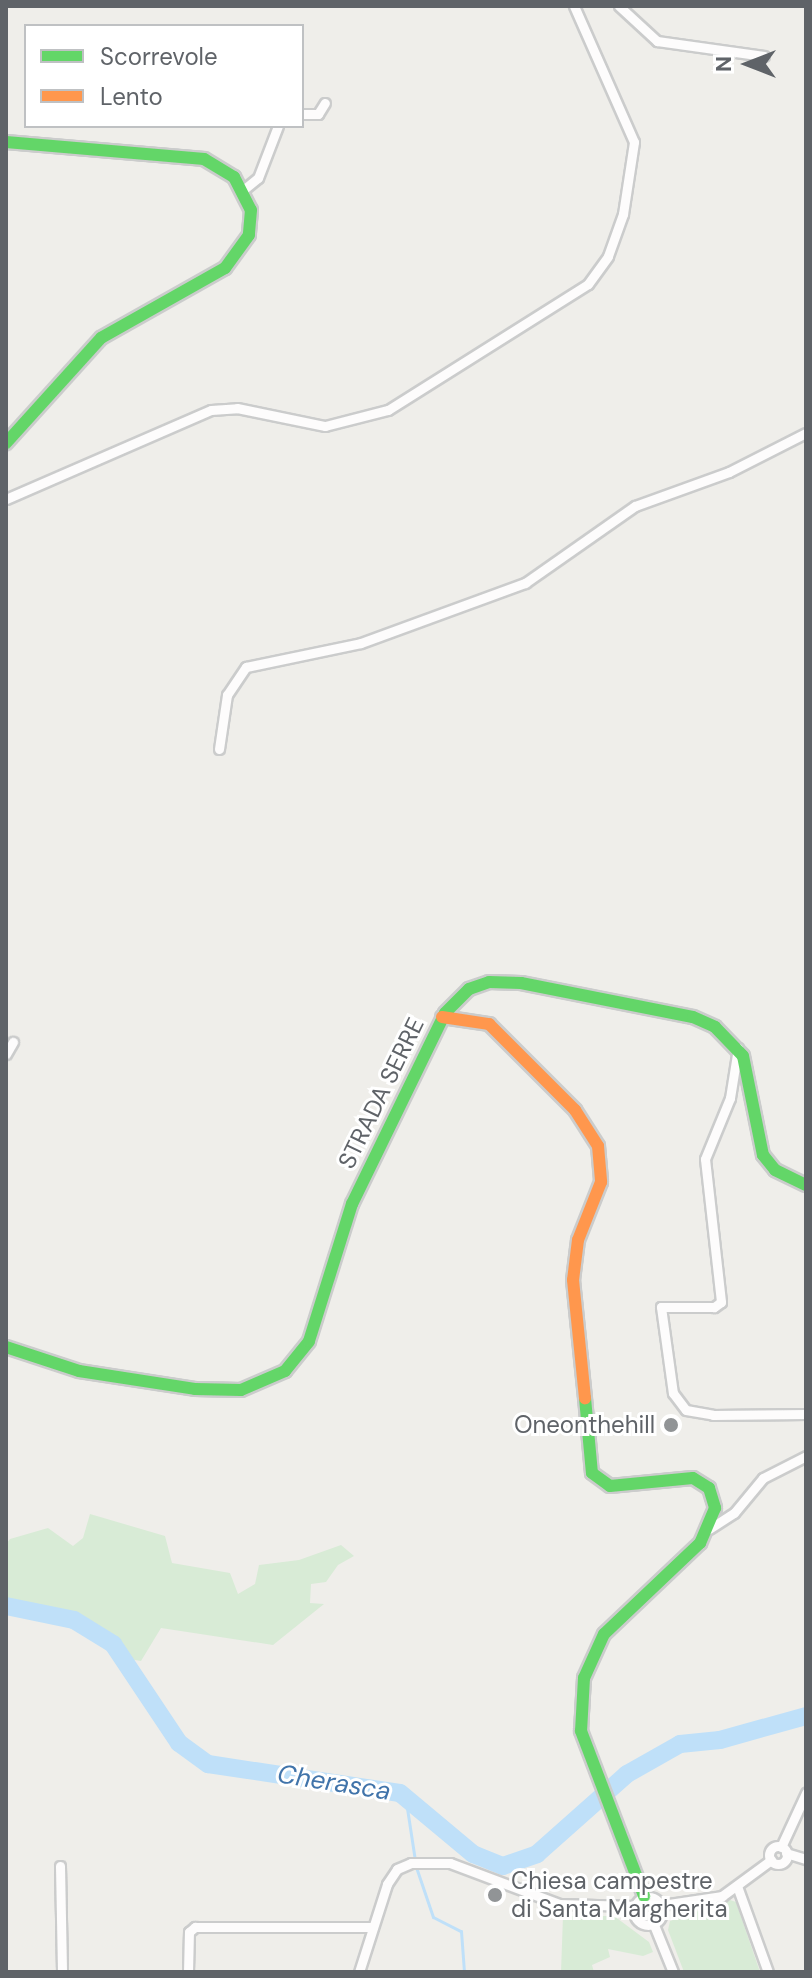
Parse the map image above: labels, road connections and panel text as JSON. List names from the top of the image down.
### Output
{
  "streets": {
    "main road": ["STRADA SERRE"]
  },
  "water": ["Cherasca"],
  "places": ["Oneonthehill", "Chiesa campestre di Santa Margherita"],
  "legend": ["Scorrevole", "Lento"],
  "north": "left"
}
